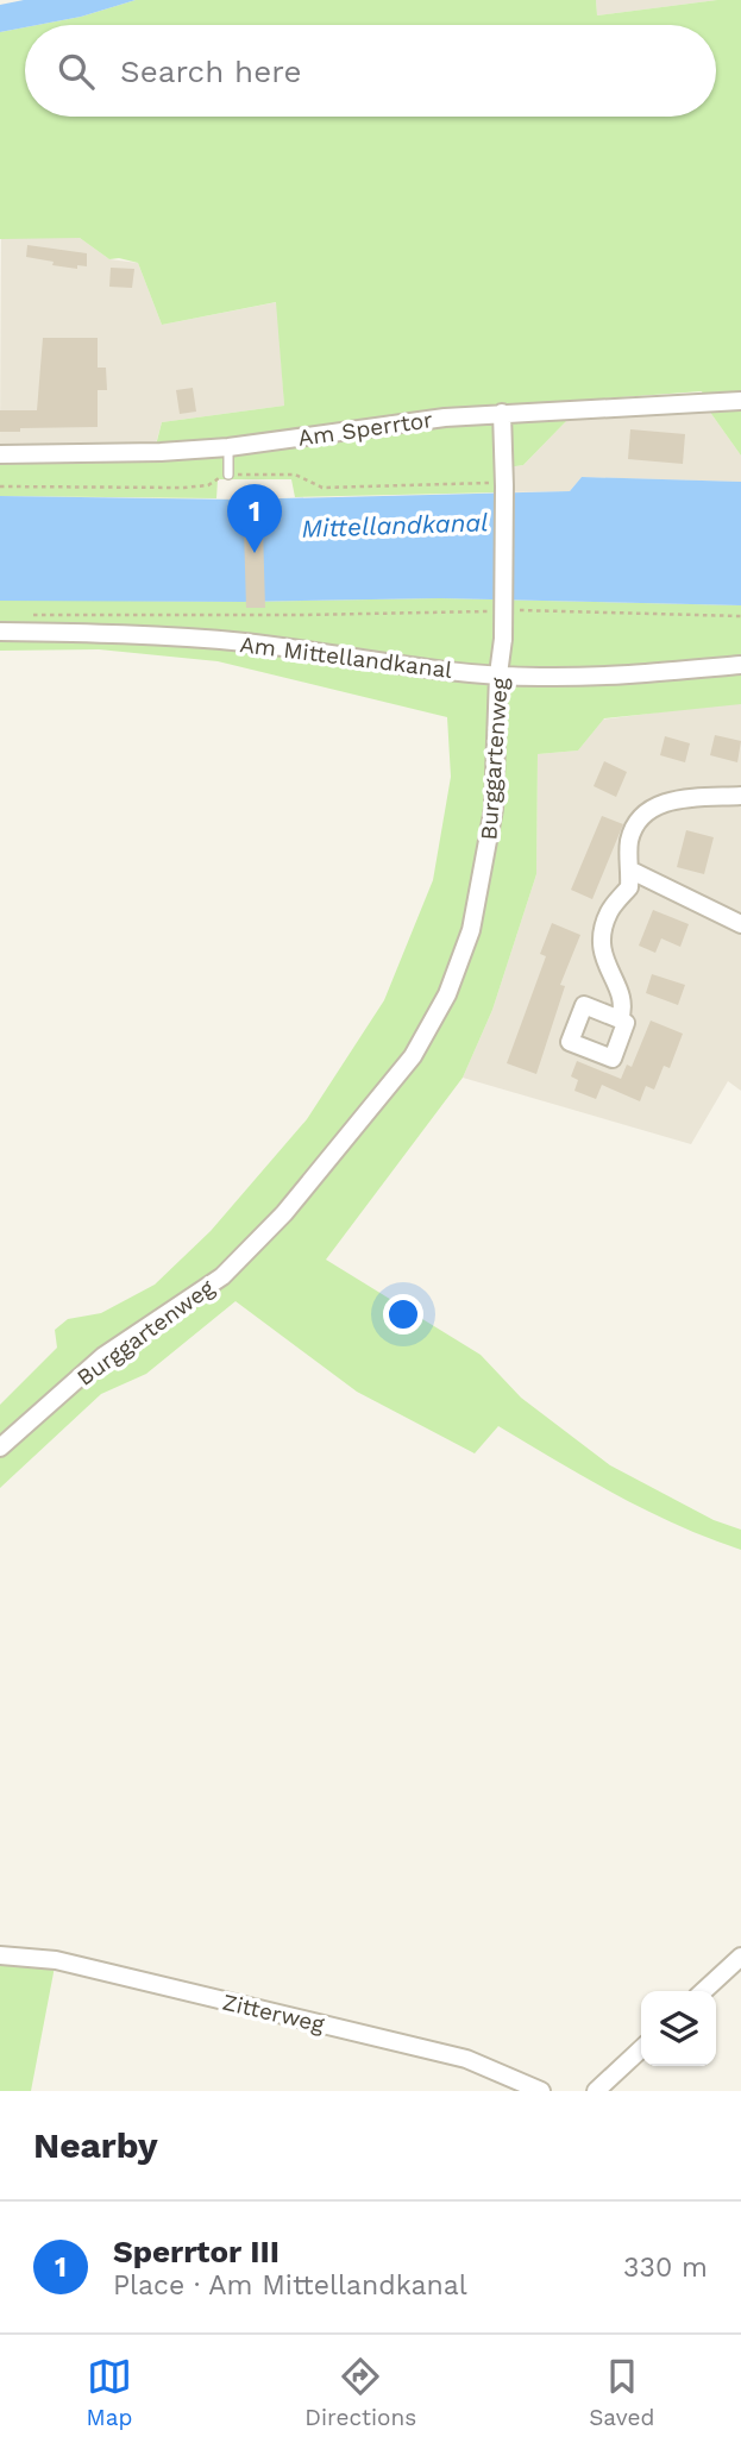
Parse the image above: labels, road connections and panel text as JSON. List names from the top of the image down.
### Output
{
  "streets": {
    "street": [
      "Am Sperrtor",
      "Am Mittellandkanal",
      "Burggartenweg",
      "Zitterweg"
    ]
  },
  "crossings": [
    ["Am Sperrtor", "Burggartenweg"],
    ["Am Mittellandkanal", "Burggartenweg"]
  ],
  "water": ["Mittellandkanal"],
  "page": {
    "search": "Search here",
    "pins": "1",
    "heading": "Nearby",
    "list": [
      {
        "mark": "1",
        "name": "Sperrtor III",
        "note": "Place · Am Mittellandkanal",
        "value": "330 m"
      }
    ],
    "nav": ["Map", "Directions", "Saved"]
  }
}
